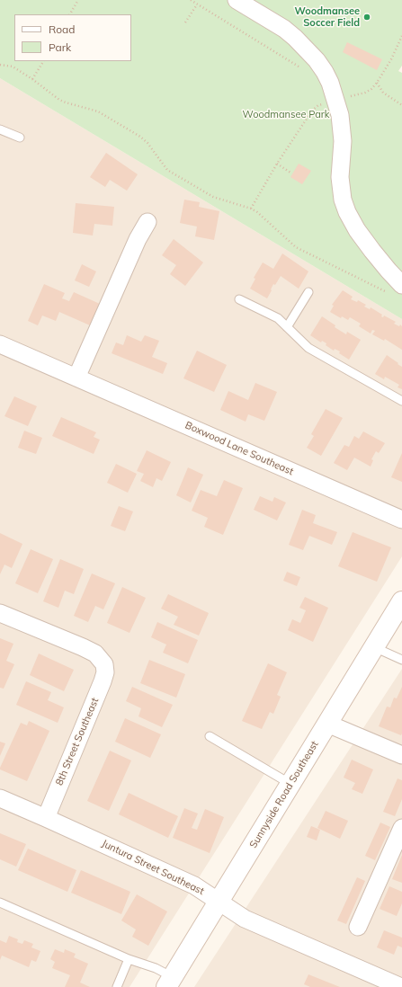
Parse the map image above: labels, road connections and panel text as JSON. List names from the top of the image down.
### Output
{
  "streets": {
    "main road": ["Sunnyside Road Southeast"],
    "street": ["Boxwood Lane Southeast", "8th Street Southeast", "Juntura Street Southeast"]
  },
  "crossings": [
    ["8th Street Southeast", "Juntura Street Southeast"],
    ["Sunnyside Road Southeast", "Juntura Street Southeast"]
  ],
  "parks": ["Woodmansee Park"],
  "places": ["Woodmansee Soccer Field"],
  "legend": ["Road", "Park"]
}
